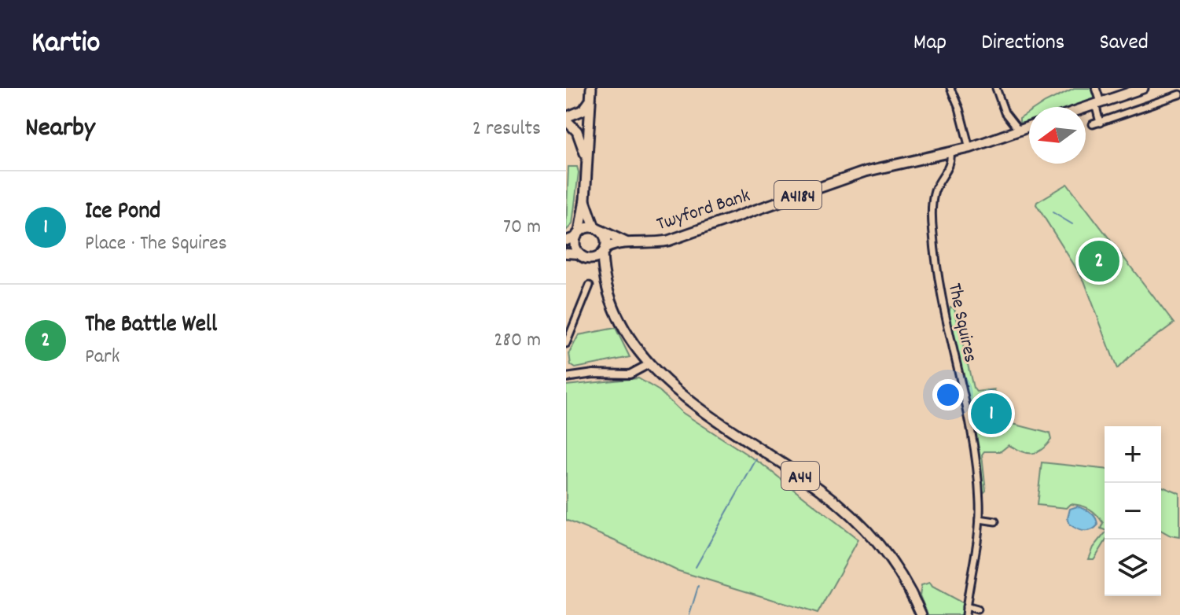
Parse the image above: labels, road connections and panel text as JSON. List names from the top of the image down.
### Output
{
  "streets": {
    "main road": ["A4184", "Twyford Bank", "A44"],
    "street": ["The Squires"]
  },
  "crossings": [
    ["A4184", "Twyford Bank"],
    ["Twyford Bank", "The Squires"],
    ["Twyford Bank", "A44"]
  ],
  "north": "left",
  "page": {
    "header": "Kartio",
    "nav": ["Map", "Directions", "Saved"],
    "heading": ["Nearby", "2 results"],
    "list": [
      {
        "mark": "1",
        "name": "Ice Pond",
        "note": "Place · The Squires",
        "value": "70 m"
      },
      {
        "mark": "2",
        "name": "The Battle Well",
        "note": "Park",
        "value": "280 m"
      }
    ],
    "pins": ["2", "1"],
    "map_buttons": ["+", "−"]
  }
}
